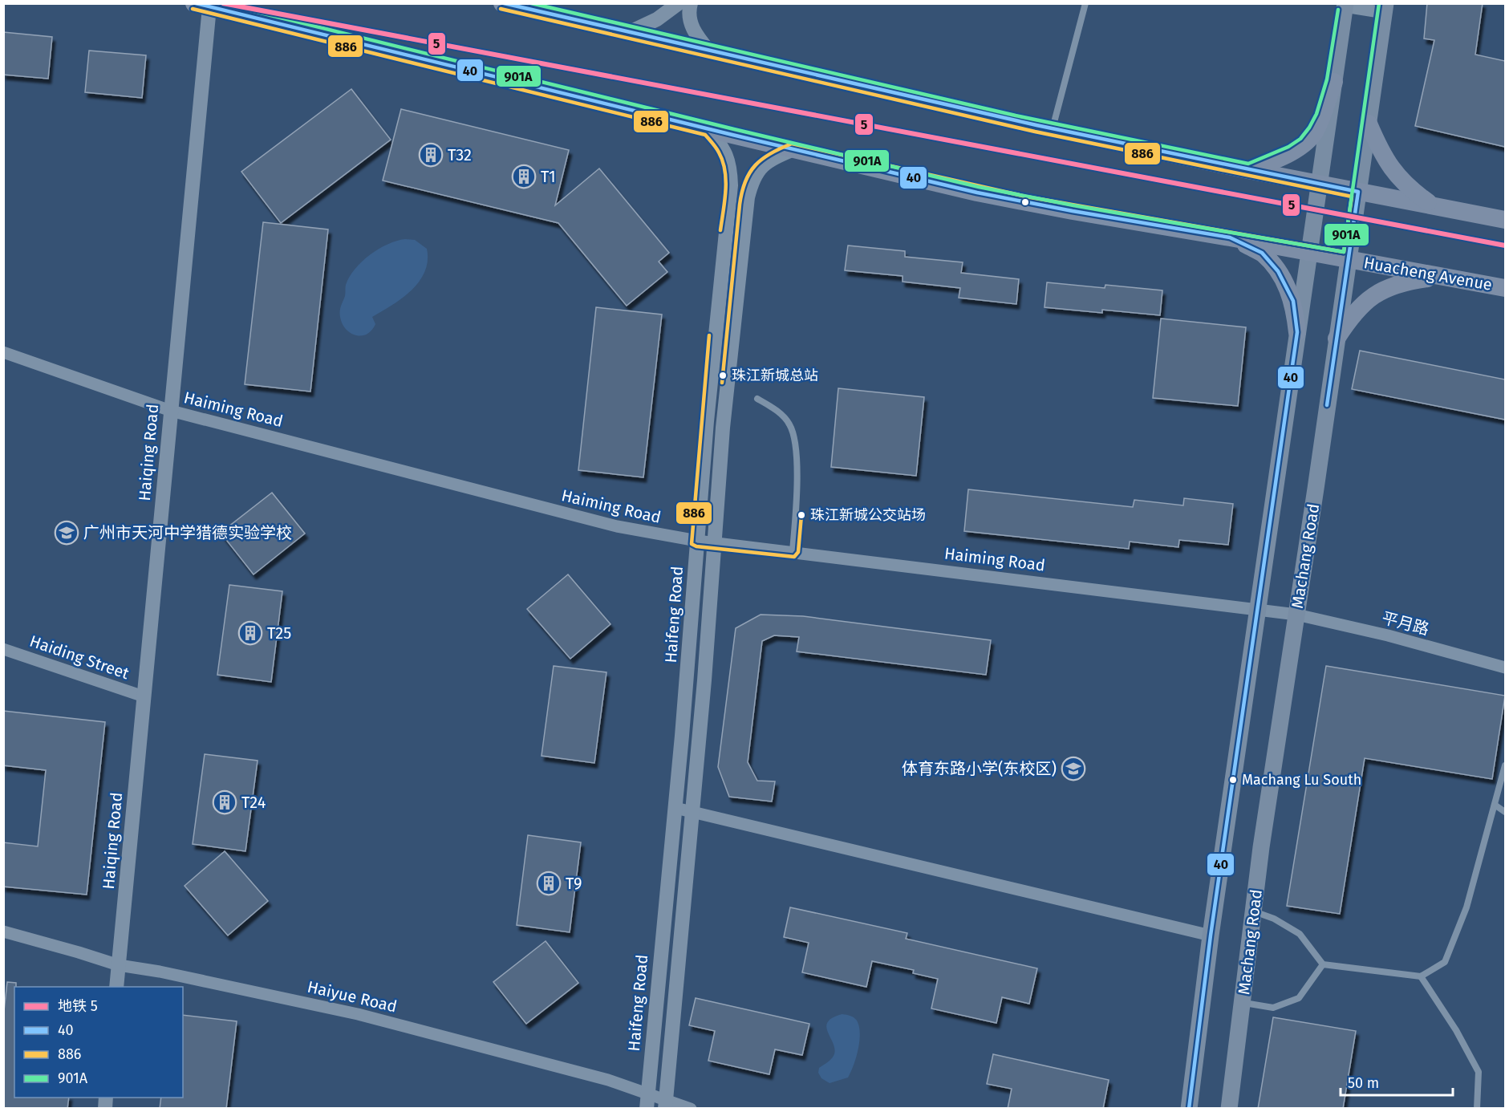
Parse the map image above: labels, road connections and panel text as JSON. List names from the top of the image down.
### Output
{
  "streets": {
    "main road": ["Huacheng Avenue", "Machang Road"],
    "street": [
      "Haiming Road",
      "Haiqing Road",
      "Haifeng Road",
      "平月路",
      "Haiding Street",
      "Haiyue Road"
    ]
  },
  "crossings": [
    ["Huacheng Avenue", "Haiqing Road"],
    ["Huacheng Avenue", "Machang Road"],
    ["Huacheng Avenue", "Haifeng Road"],
    ["Haiming Road", "Haiqing Road"],
    ["Haiming Road", "Machang Road"],
    ["Haiming Road", "Haifeng Road"],
    ["Haiming Road", "平月路"],
    ["Haiqing Road", "Haiding Street"],
    ["Haiqing Road", "Haiyue Road"],
    ["Machang Road", "平月路"],
    ["Haifeng Road", "Haiyue Road"]
  ],
  "places": {
    "building": [
      "T32",
      "T1",
      "T25",
      "T24",
      "T9"
    ],
    "other": ["珠江新城总站", "珠江新城公交站场", "Machang Lu South"],
    "school or university": ["广州市天河中学猎德实验学校", "体育东路小学(东校区)"]
  },
  "lines": [
    "metro line 5",
    "transit line 40",
    "transit line 901A",
    "transit line 886"
  ],
  "legend": [
    "地铁 5",
    "40",
    "886",
    "901A"
  ],
  "scale_bar": "50 m"
}
